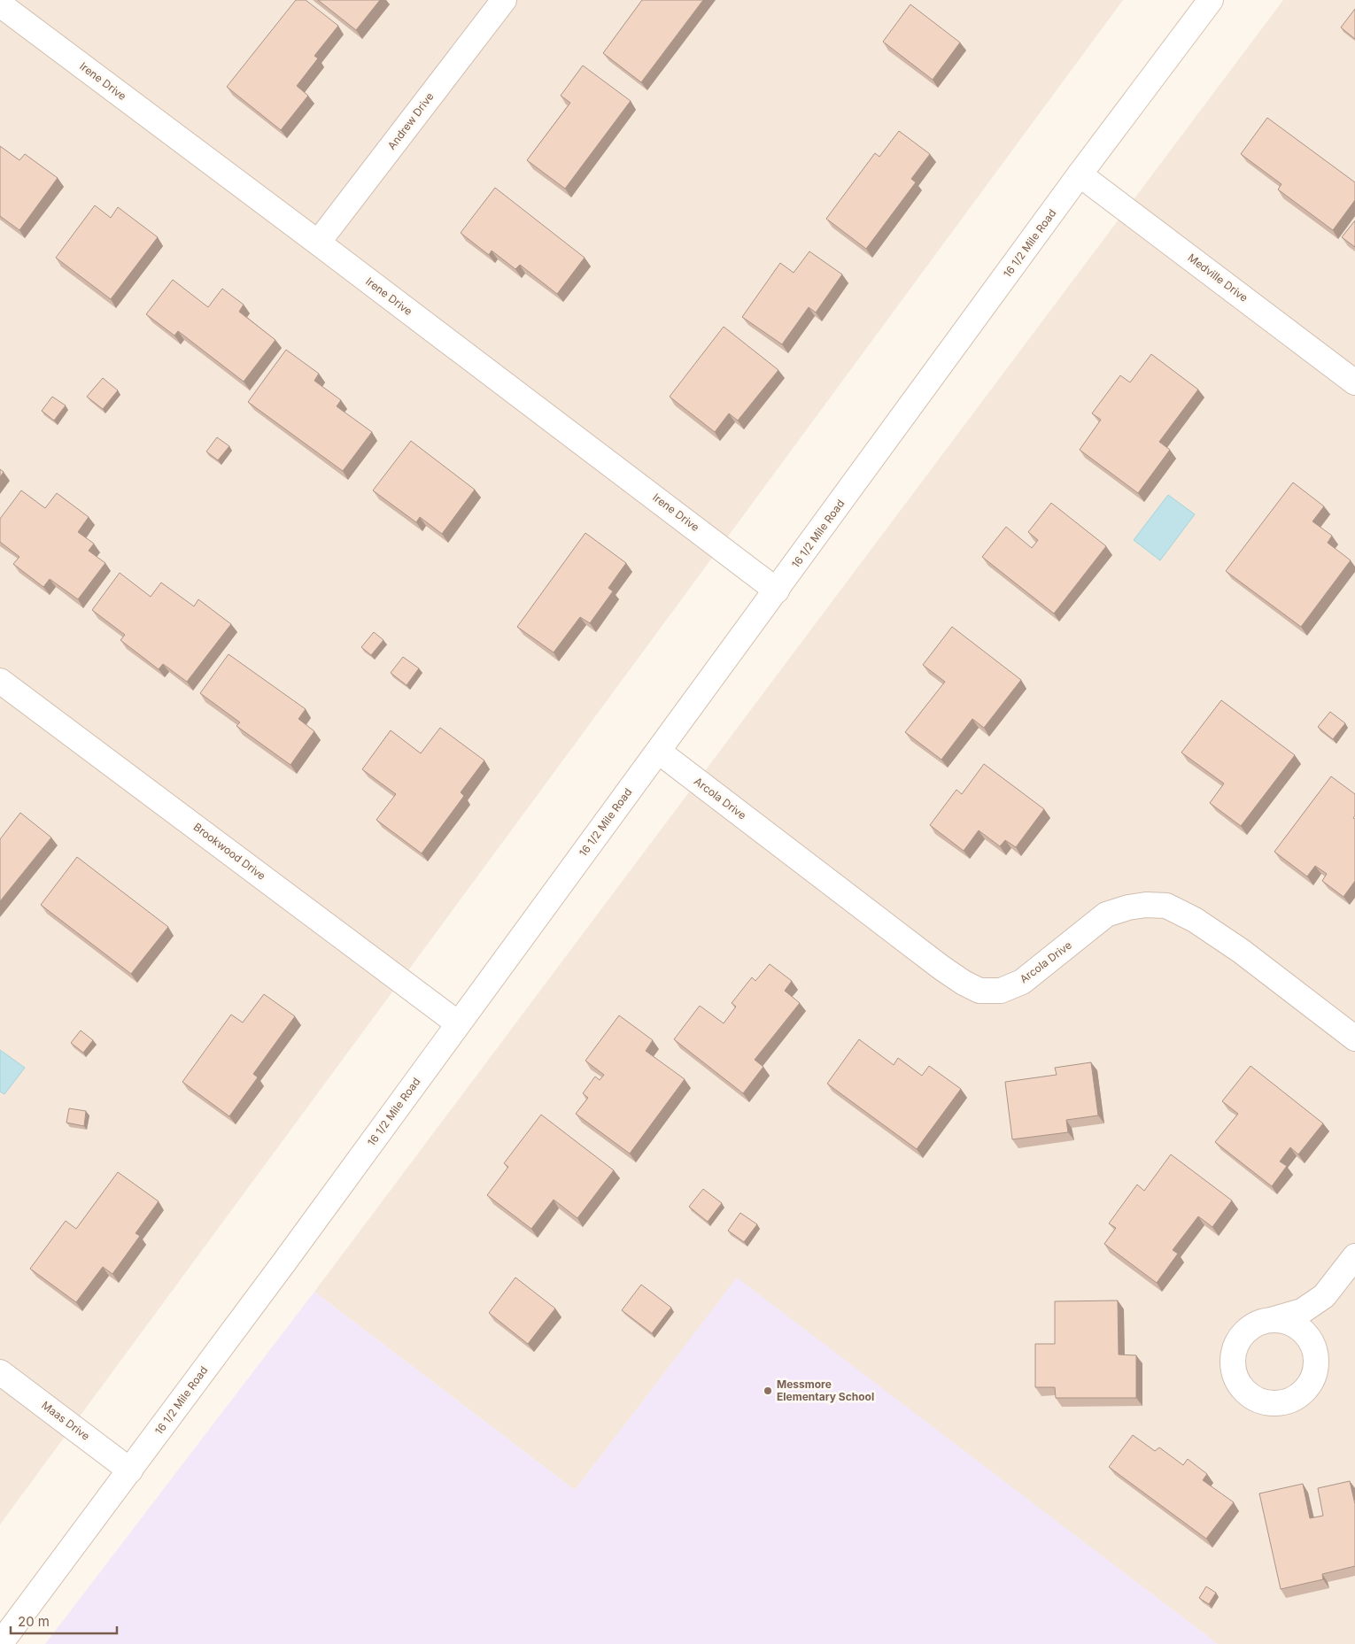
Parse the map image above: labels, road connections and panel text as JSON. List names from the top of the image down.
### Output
{
  "streets": {
    "street": [
      "Irene Drive",
      "Andrew Drive",
      "16 1/2 Mile Road",
      "Medville Drive",
      "Arcola Drive",
      "Brookwood Drive",
      "Maas Drive"
    ]
  },
  "crossings": [
    ["Irene Drive", "Andrew Drive"],
    ["Irene Drive", "16 1/2 Mile Road"],
    ["16 1/2 Mile Road", "Medville Drive"],
    ["16 1/2 Mile Road", "Arcola Drive"],
    ["16 1/2 Mile Road", "Brookwood Drive"],
    ["16 1/2 Mile Road", "Maas Drive"]
  ],
  "places": ["Messmore Elementary School"],
  "scale_bar": "20 m"
}
